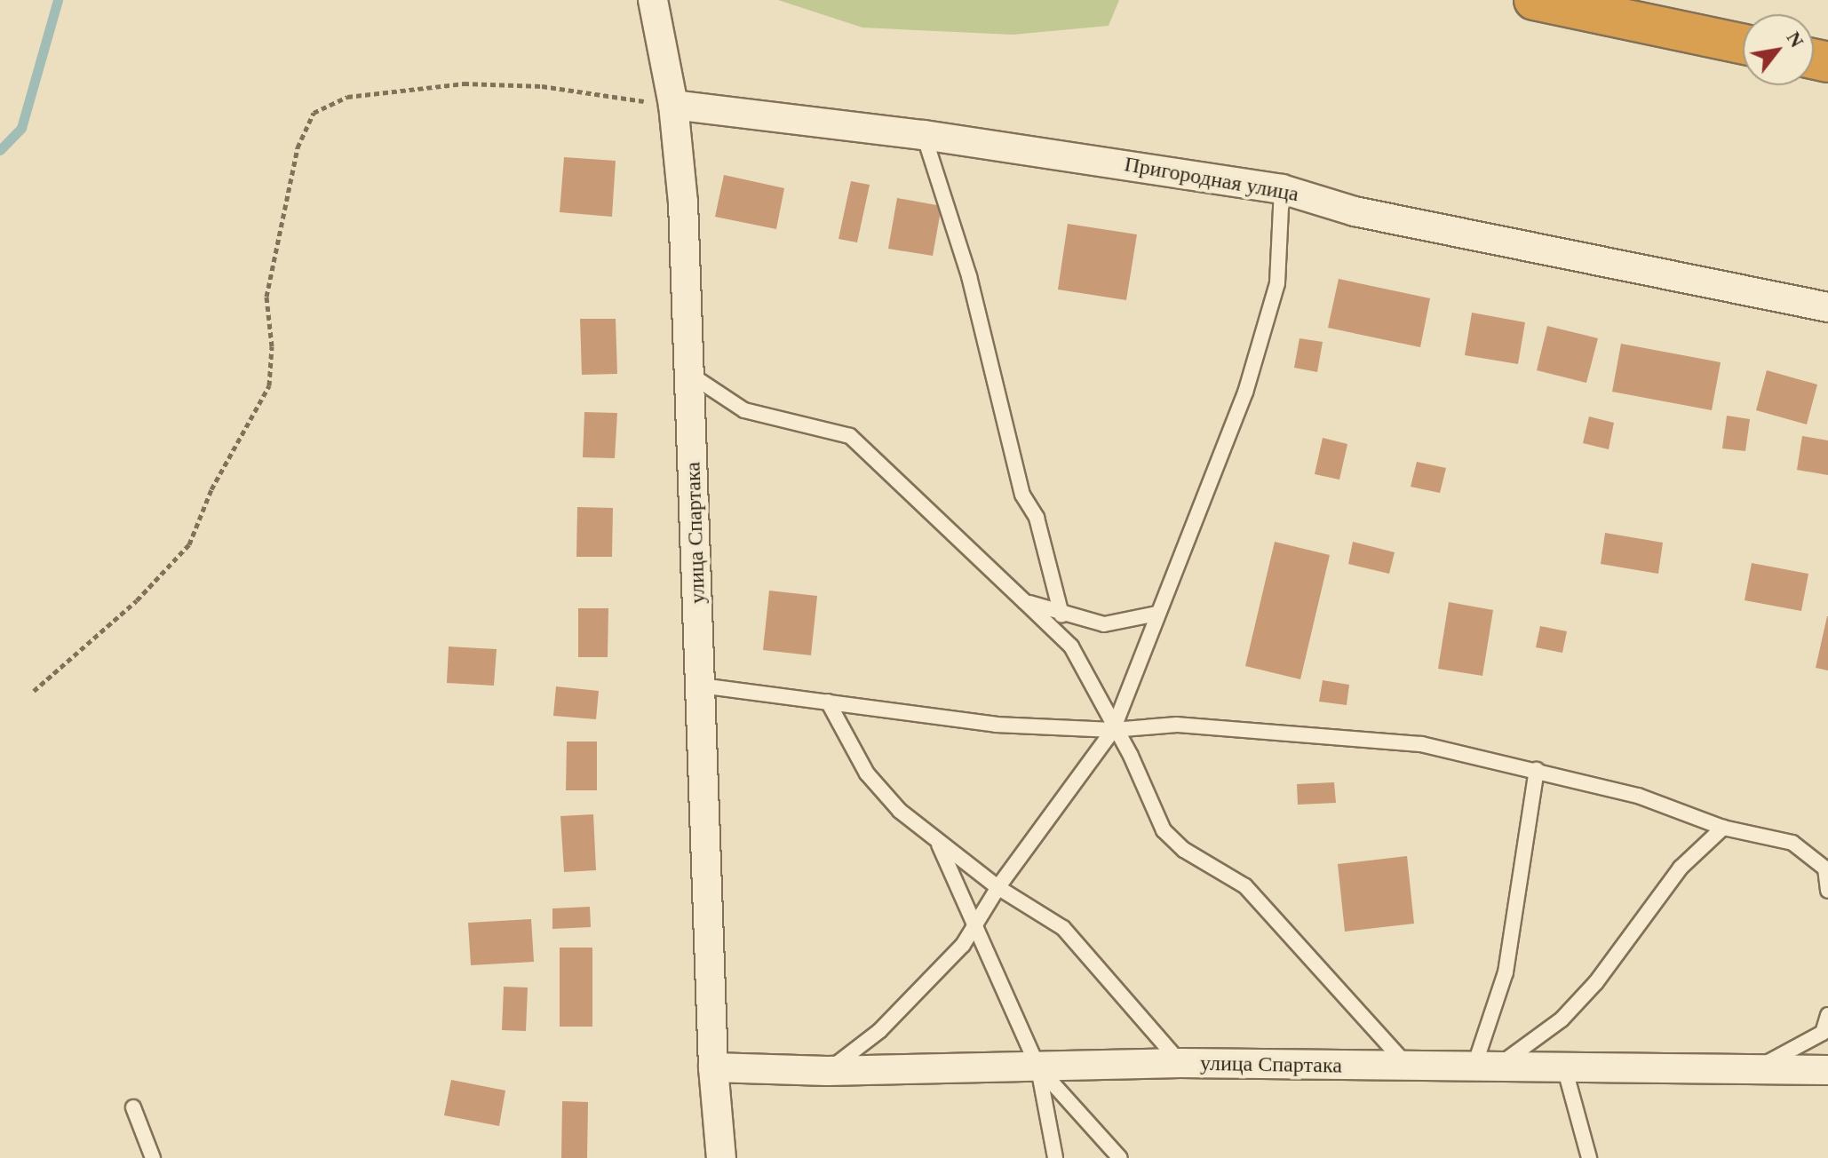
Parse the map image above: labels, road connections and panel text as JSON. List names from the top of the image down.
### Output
{
  "streets": {
    "street": ["Пригородная улица", "улица Спартака"]
  },
  "crossings": [
    ["Пригородная улица", "улица Спартака"]
  ],
  "north": "top right"
}
